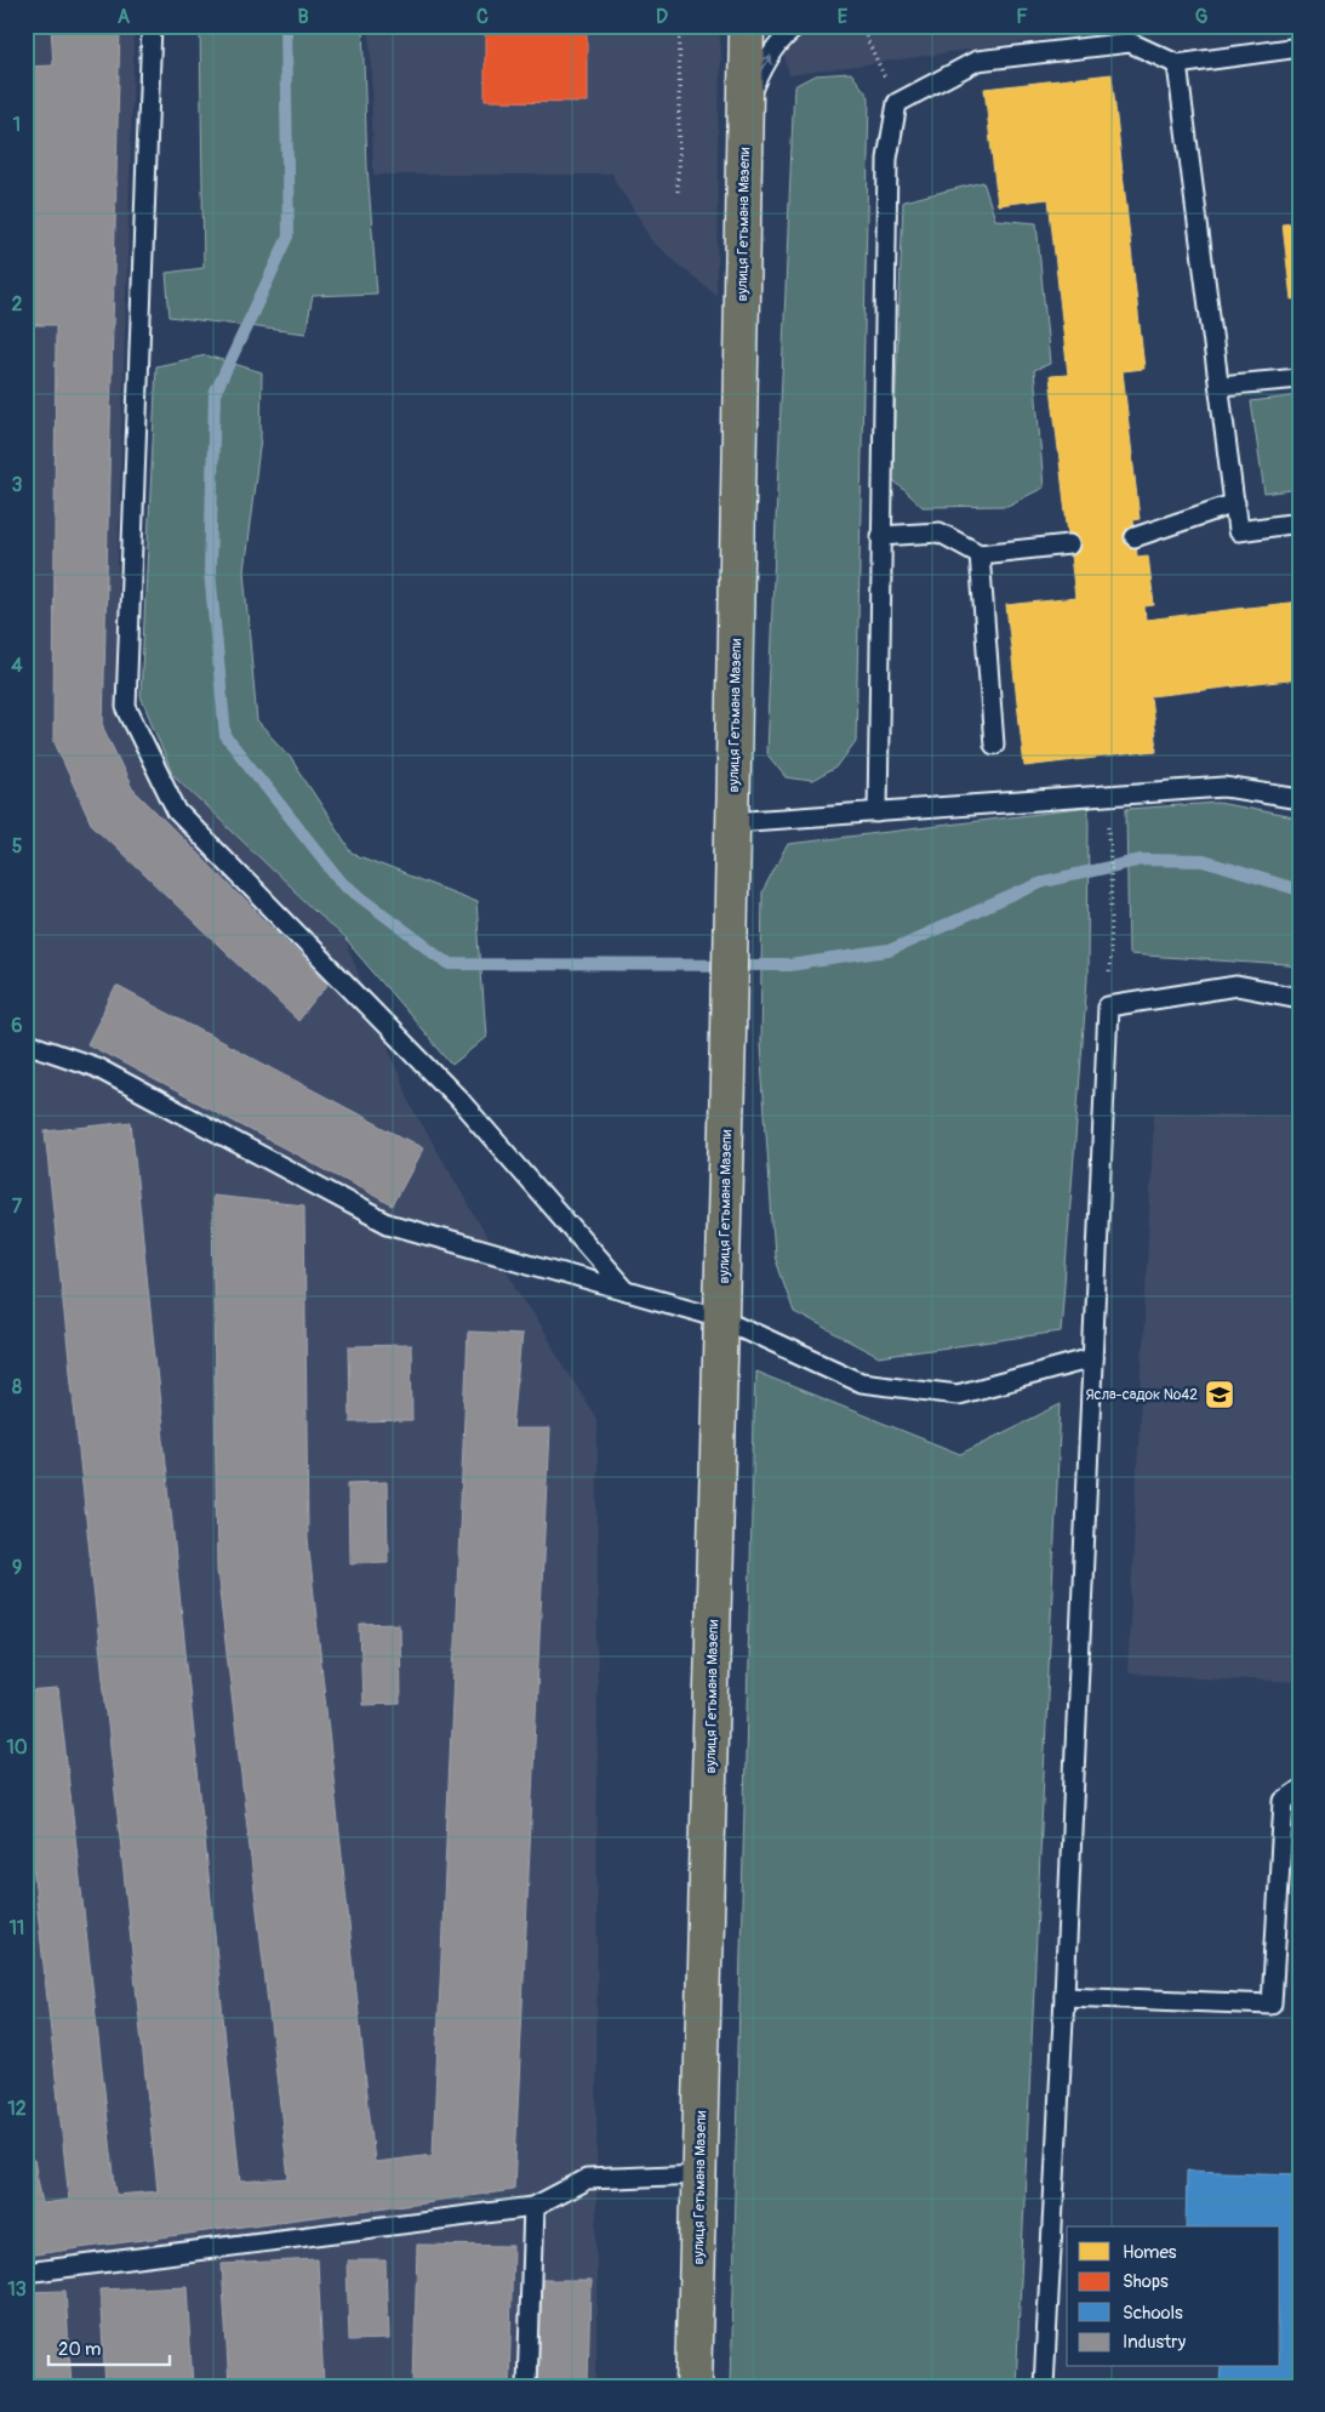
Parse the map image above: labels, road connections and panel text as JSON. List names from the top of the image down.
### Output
{
  "streets": {
    "highway": ["вулиця Гетьмана Мазепи"]
  },
  "places": {
    "school or university": ["Ясла-садок №42"]
  },
  "legend": [
    "Homes",
    "Shops",
    "Schools",
    "Industry"
  ],
  "scale_bar": "20 m",
  "grid": {
    "columns": [
      "A",
      "B",
      "C",
      "D",
      "E",
      "F",
      "G"
    ],
    "rows": [
      "1",
      "2",
      "3",
      "4",
      "5",
      "6",
      "7",
      "8",
      "9",
      "10",
      "11",
      "12",
      "13"
    ]
  }
}
